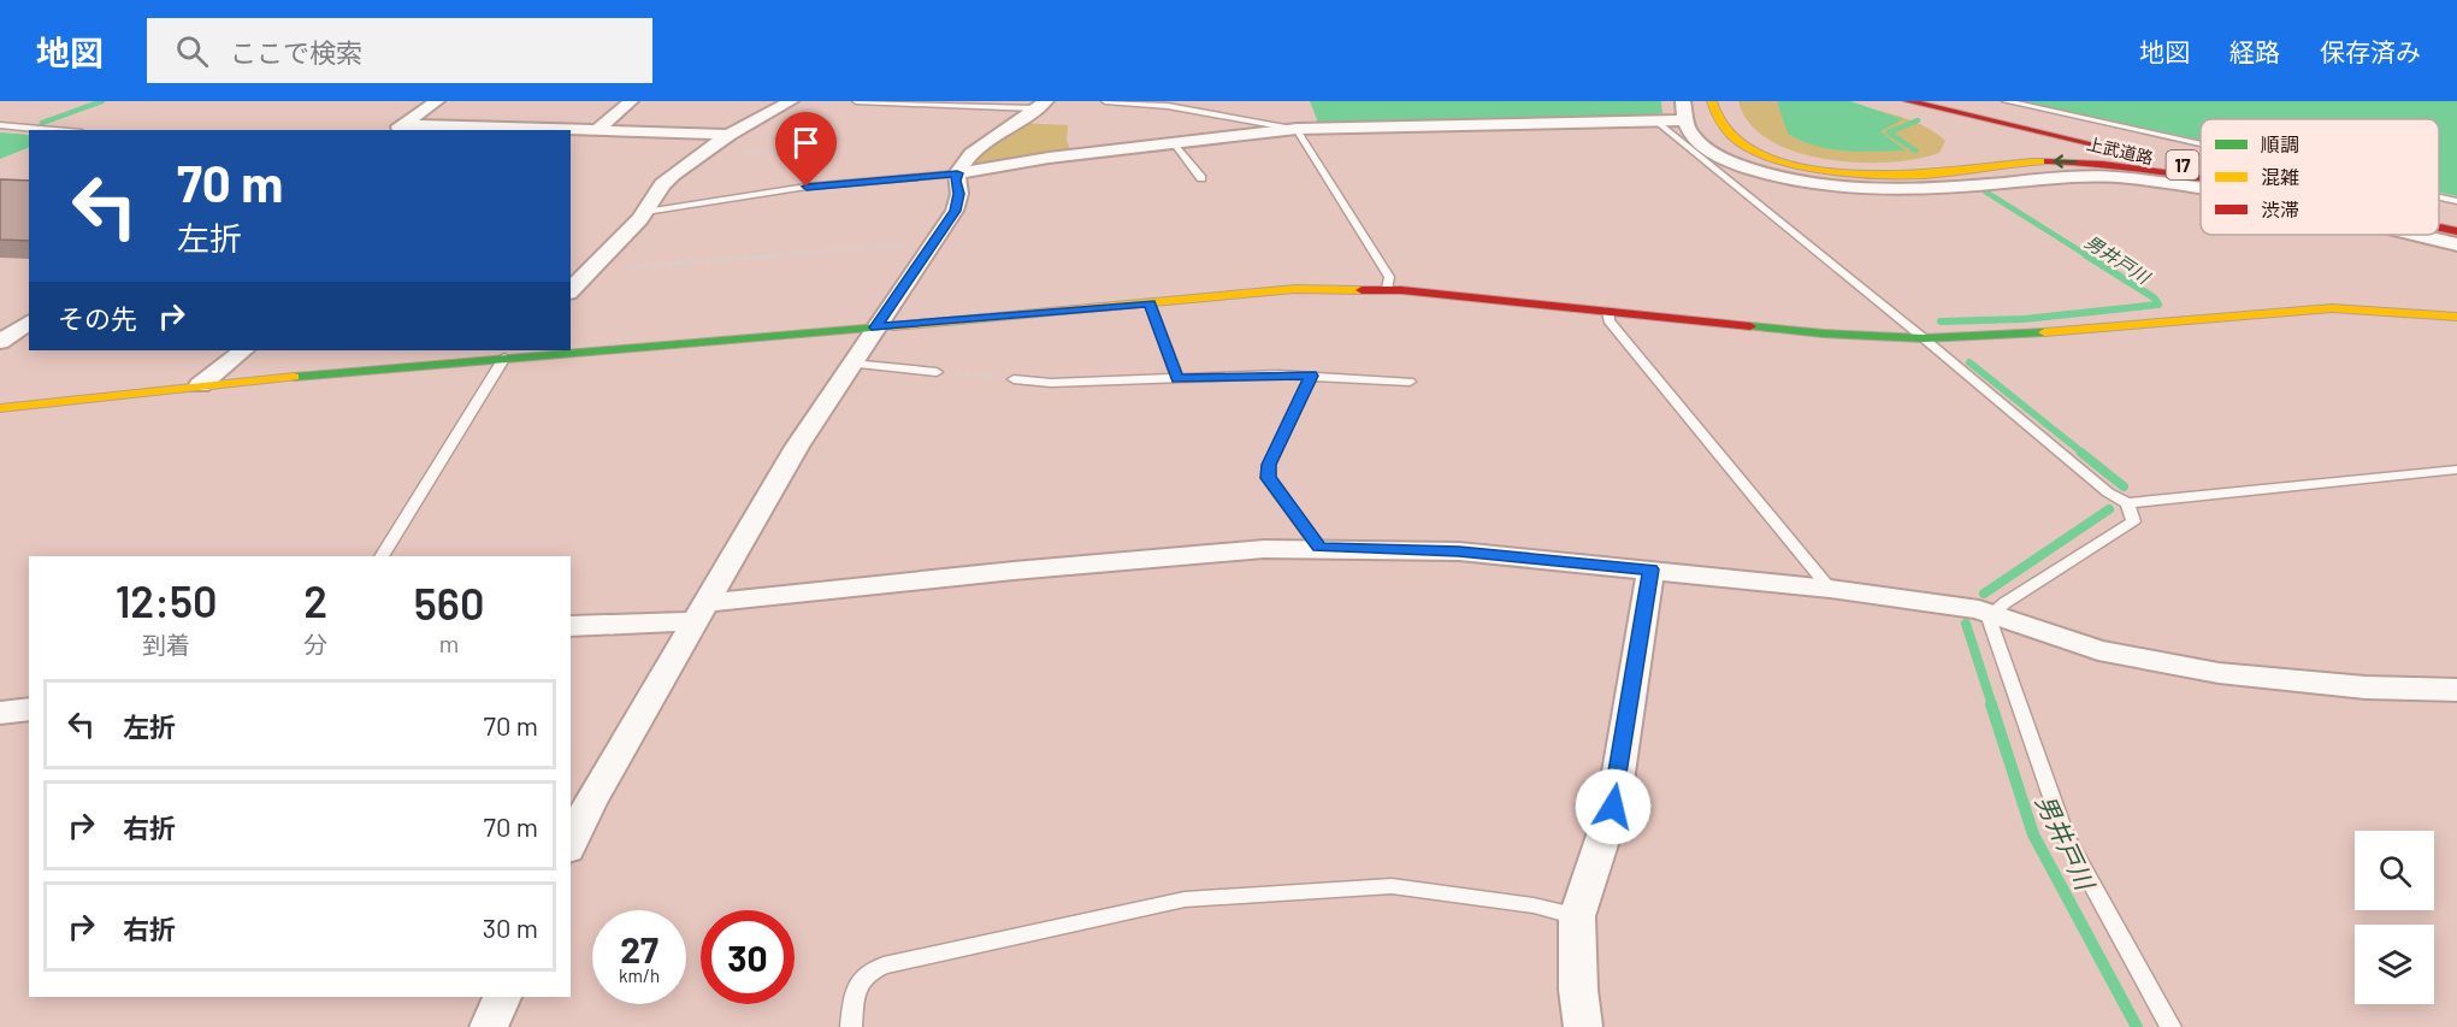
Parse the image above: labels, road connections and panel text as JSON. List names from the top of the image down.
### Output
{
  "streets": {
    "main road": ["上武道路", "17"]
  },
  "water": ["男井戸川"],
  "legend": ["順調", "混雑", "渋滞"],
  "page": {
    "header": "地図",
    "search": "ここで検索",
    "nav": ["地図", "経路", "保存済み"],
    "turn": ["70 m", "左折"],
    "then": "その先",
    "eta": [
      "12:50",
      "到着",
      "2",
      "分",
      "560",
      "m"
    ],
    "list": [
      {
        "name": "左折",
        "value": "70 m"
      },
      {
        "name": "右折",
        "value": "70 m"
      },
      {
        "name": "右折",
        "value": "30 m"
      }
    ],
    "speed": "27 km/h",
    "limit": "30"
  }
}
